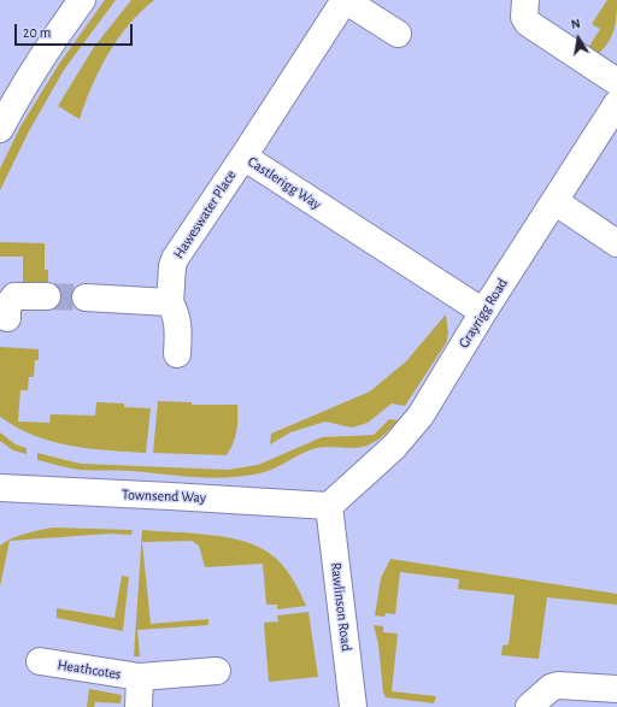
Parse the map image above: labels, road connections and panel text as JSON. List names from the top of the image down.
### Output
{
  "streets": {
    "street": [
      "Castlerigg Way",
      "Haweswater Place",
      "Grayrigg Road",
      "Townsend Way",
      "Rawlinson Road",
      "Heathcotes"
    ]
  },
  "crossings": [
    ["Castlerigg Way", "Haweswater Place"],
    ["Castlerigg Way", "Grayrigg Road"],
    ["Grayrigg Road", "Townsend Way"],
    ["Grayrigg Road", "Rawlinson Road"],
    ["Townsend Way", "Rawlinson Road"]
  ],
  "scale_bar": "20 m",
  "north": "top"
}
